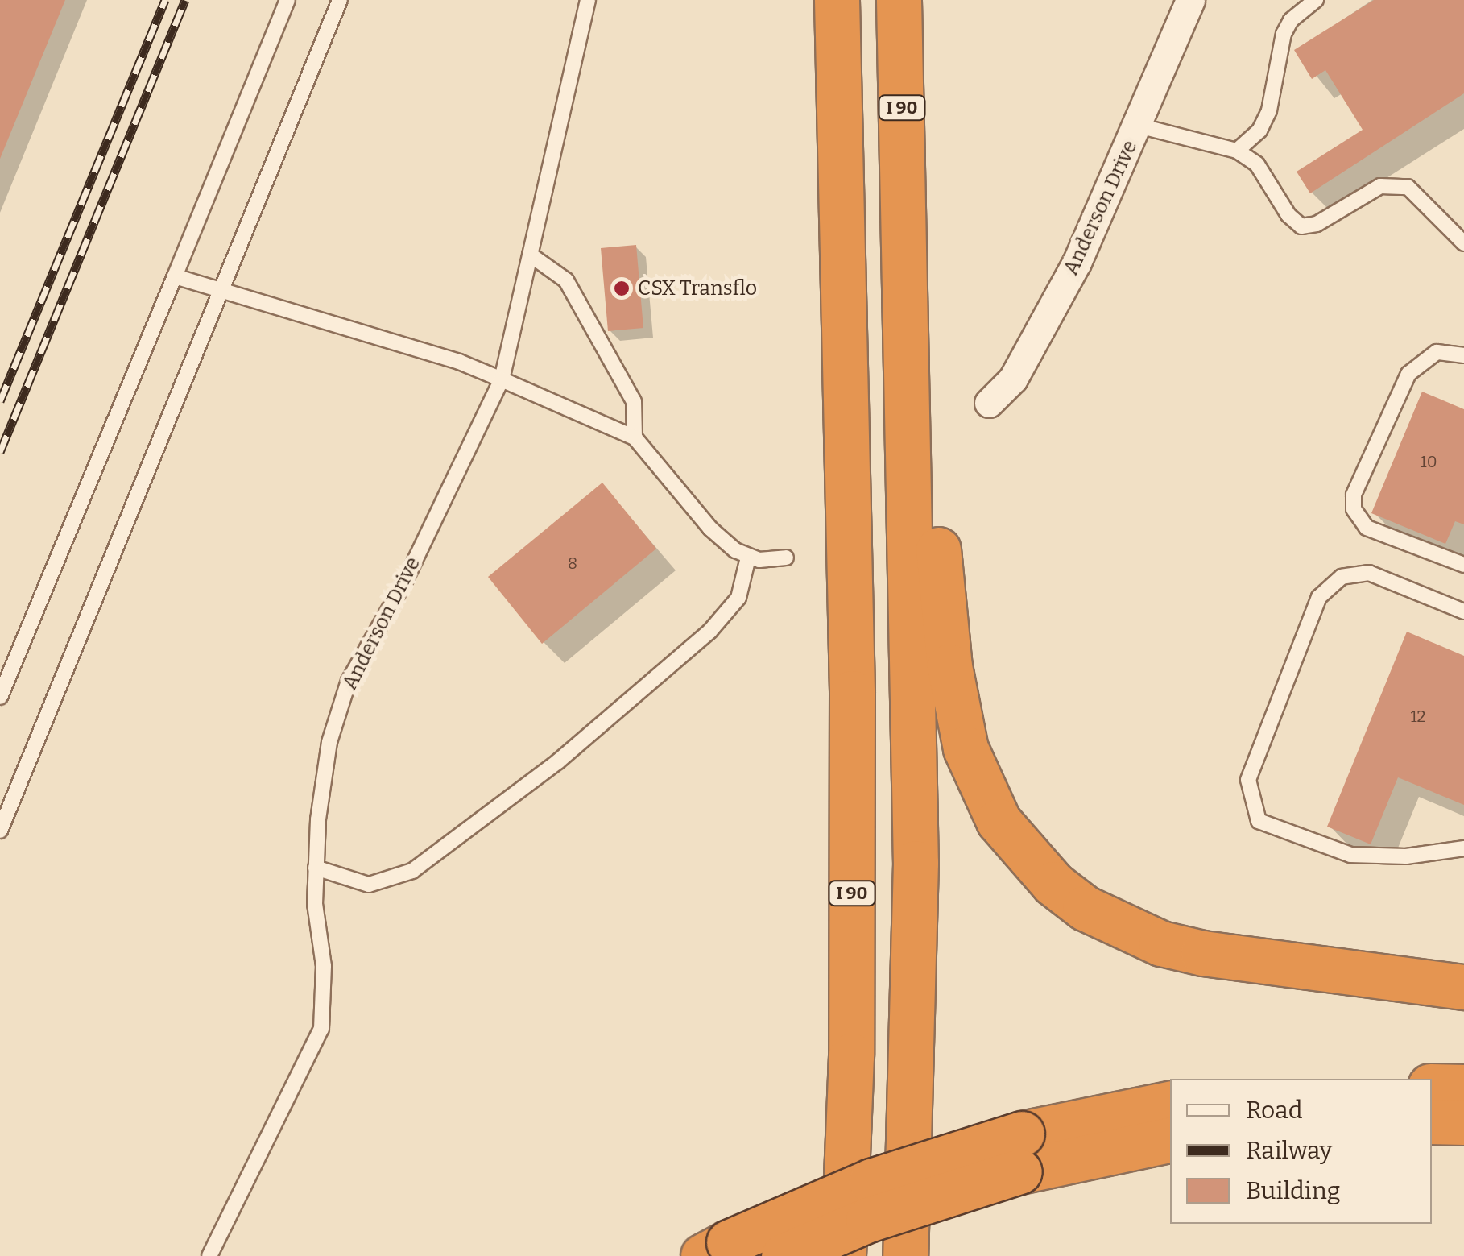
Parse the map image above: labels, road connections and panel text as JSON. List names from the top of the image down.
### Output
{
  "streets": {
    "highway": ["I 90"],
    "street": ["Anderson Drive"]
  },
  "places": ["CSX Transflo"],
  "house_numbers": ["10", "8", "12"],
  "legend": ["Road", "Railway", "Building"]
}
